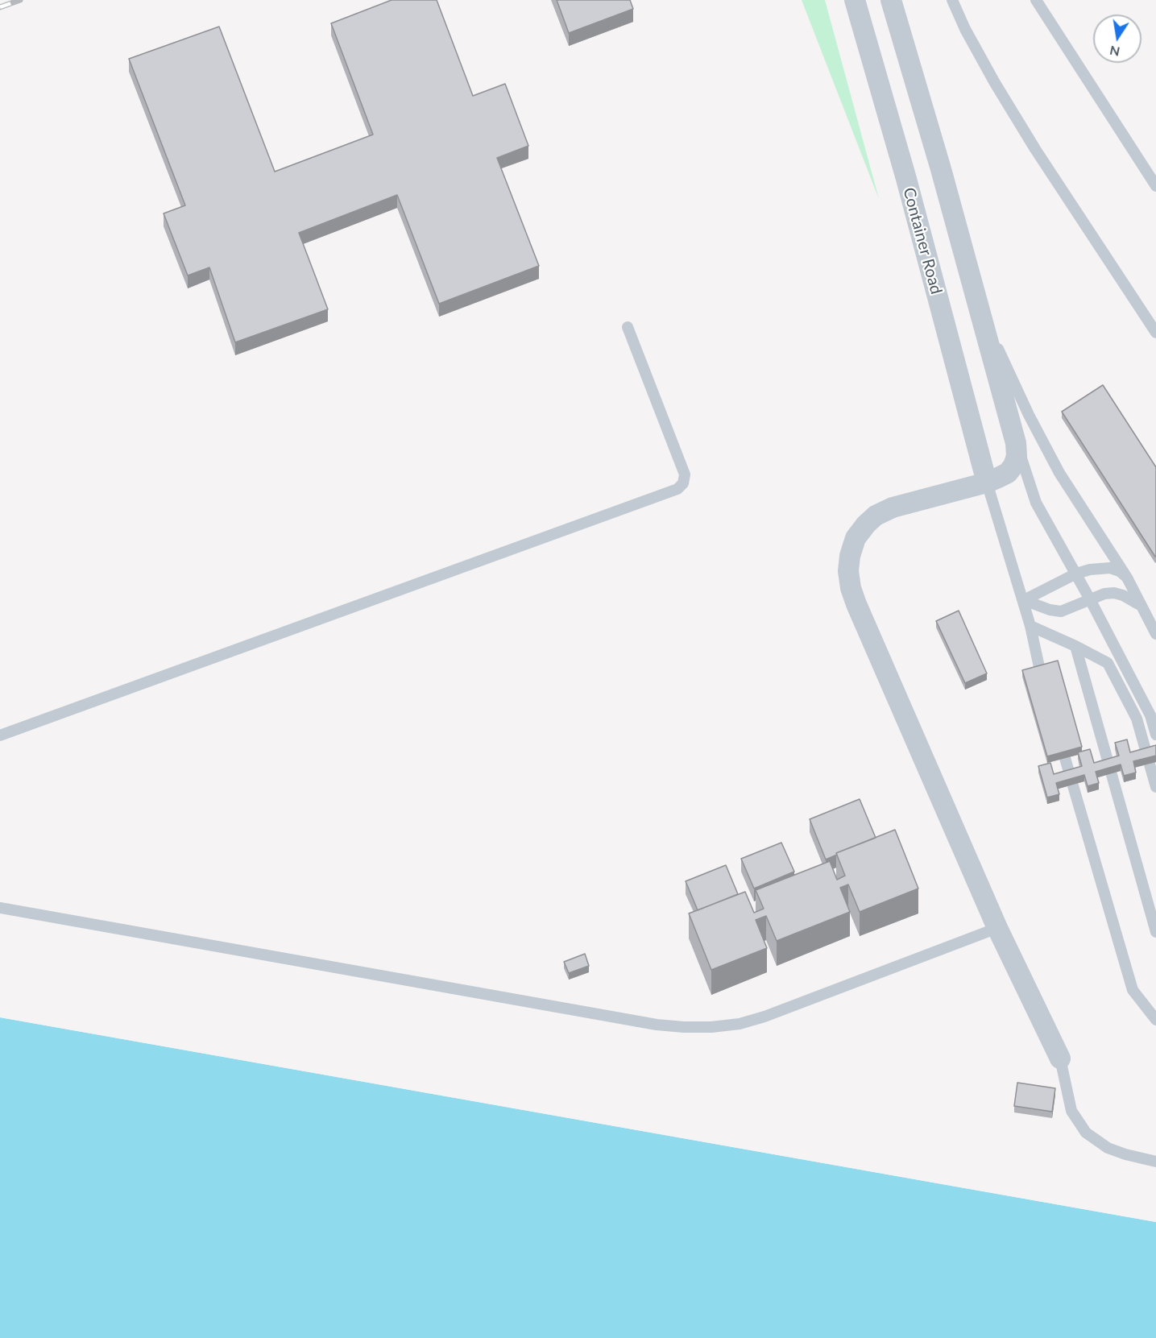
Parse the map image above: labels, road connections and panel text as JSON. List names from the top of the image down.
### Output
{
  "streets": {
    "street": ["Container Road"]
  },
  "north": "bottom"
}
